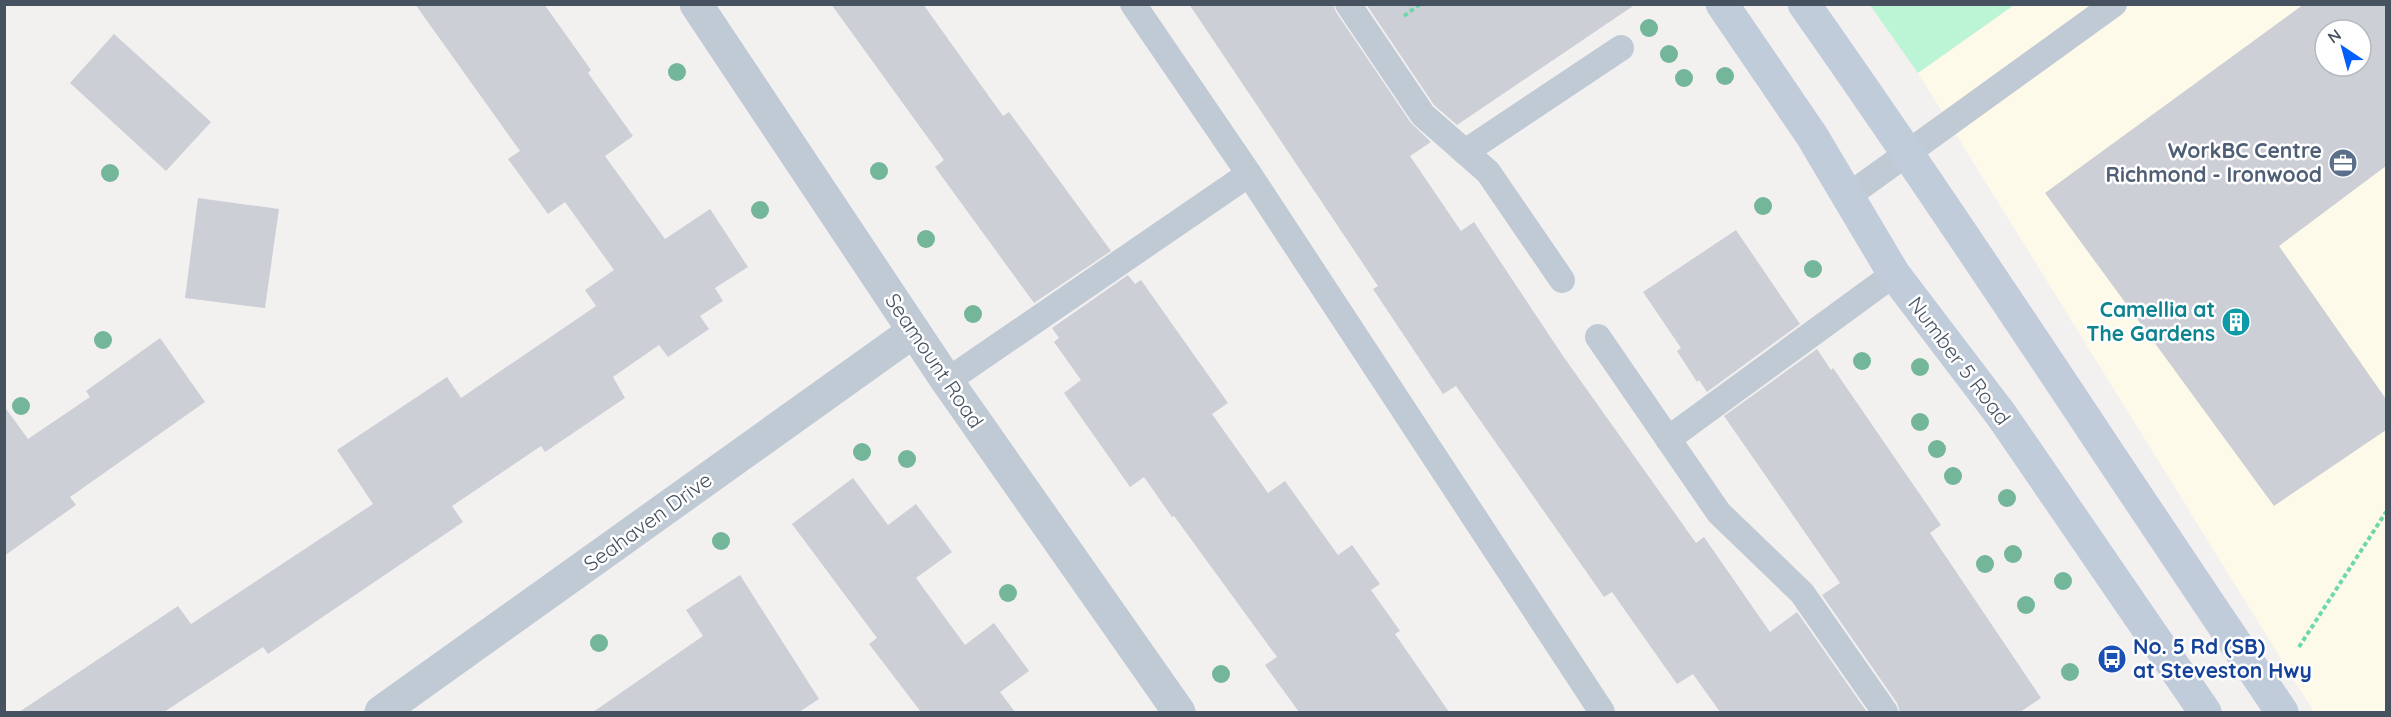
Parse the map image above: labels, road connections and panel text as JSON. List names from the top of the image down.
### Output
{
  "streets": {
    "main road": ["Number 5 Road"],
    "street": ["Seamount Road", "Seahaven Drive"]
  },
  "crossings": [
    ["Seamount Road", "Seahaven Drive"]
  ],
  "places": {
    "office": ["WorkBC Centre Richmond - Ironwood"],
    "building": ["Camellia at The Gardens"],
    "bus stop": ["No. 5 Rd (SB) at Steveston Hwy"]
  },
  "north": "top left"
}
